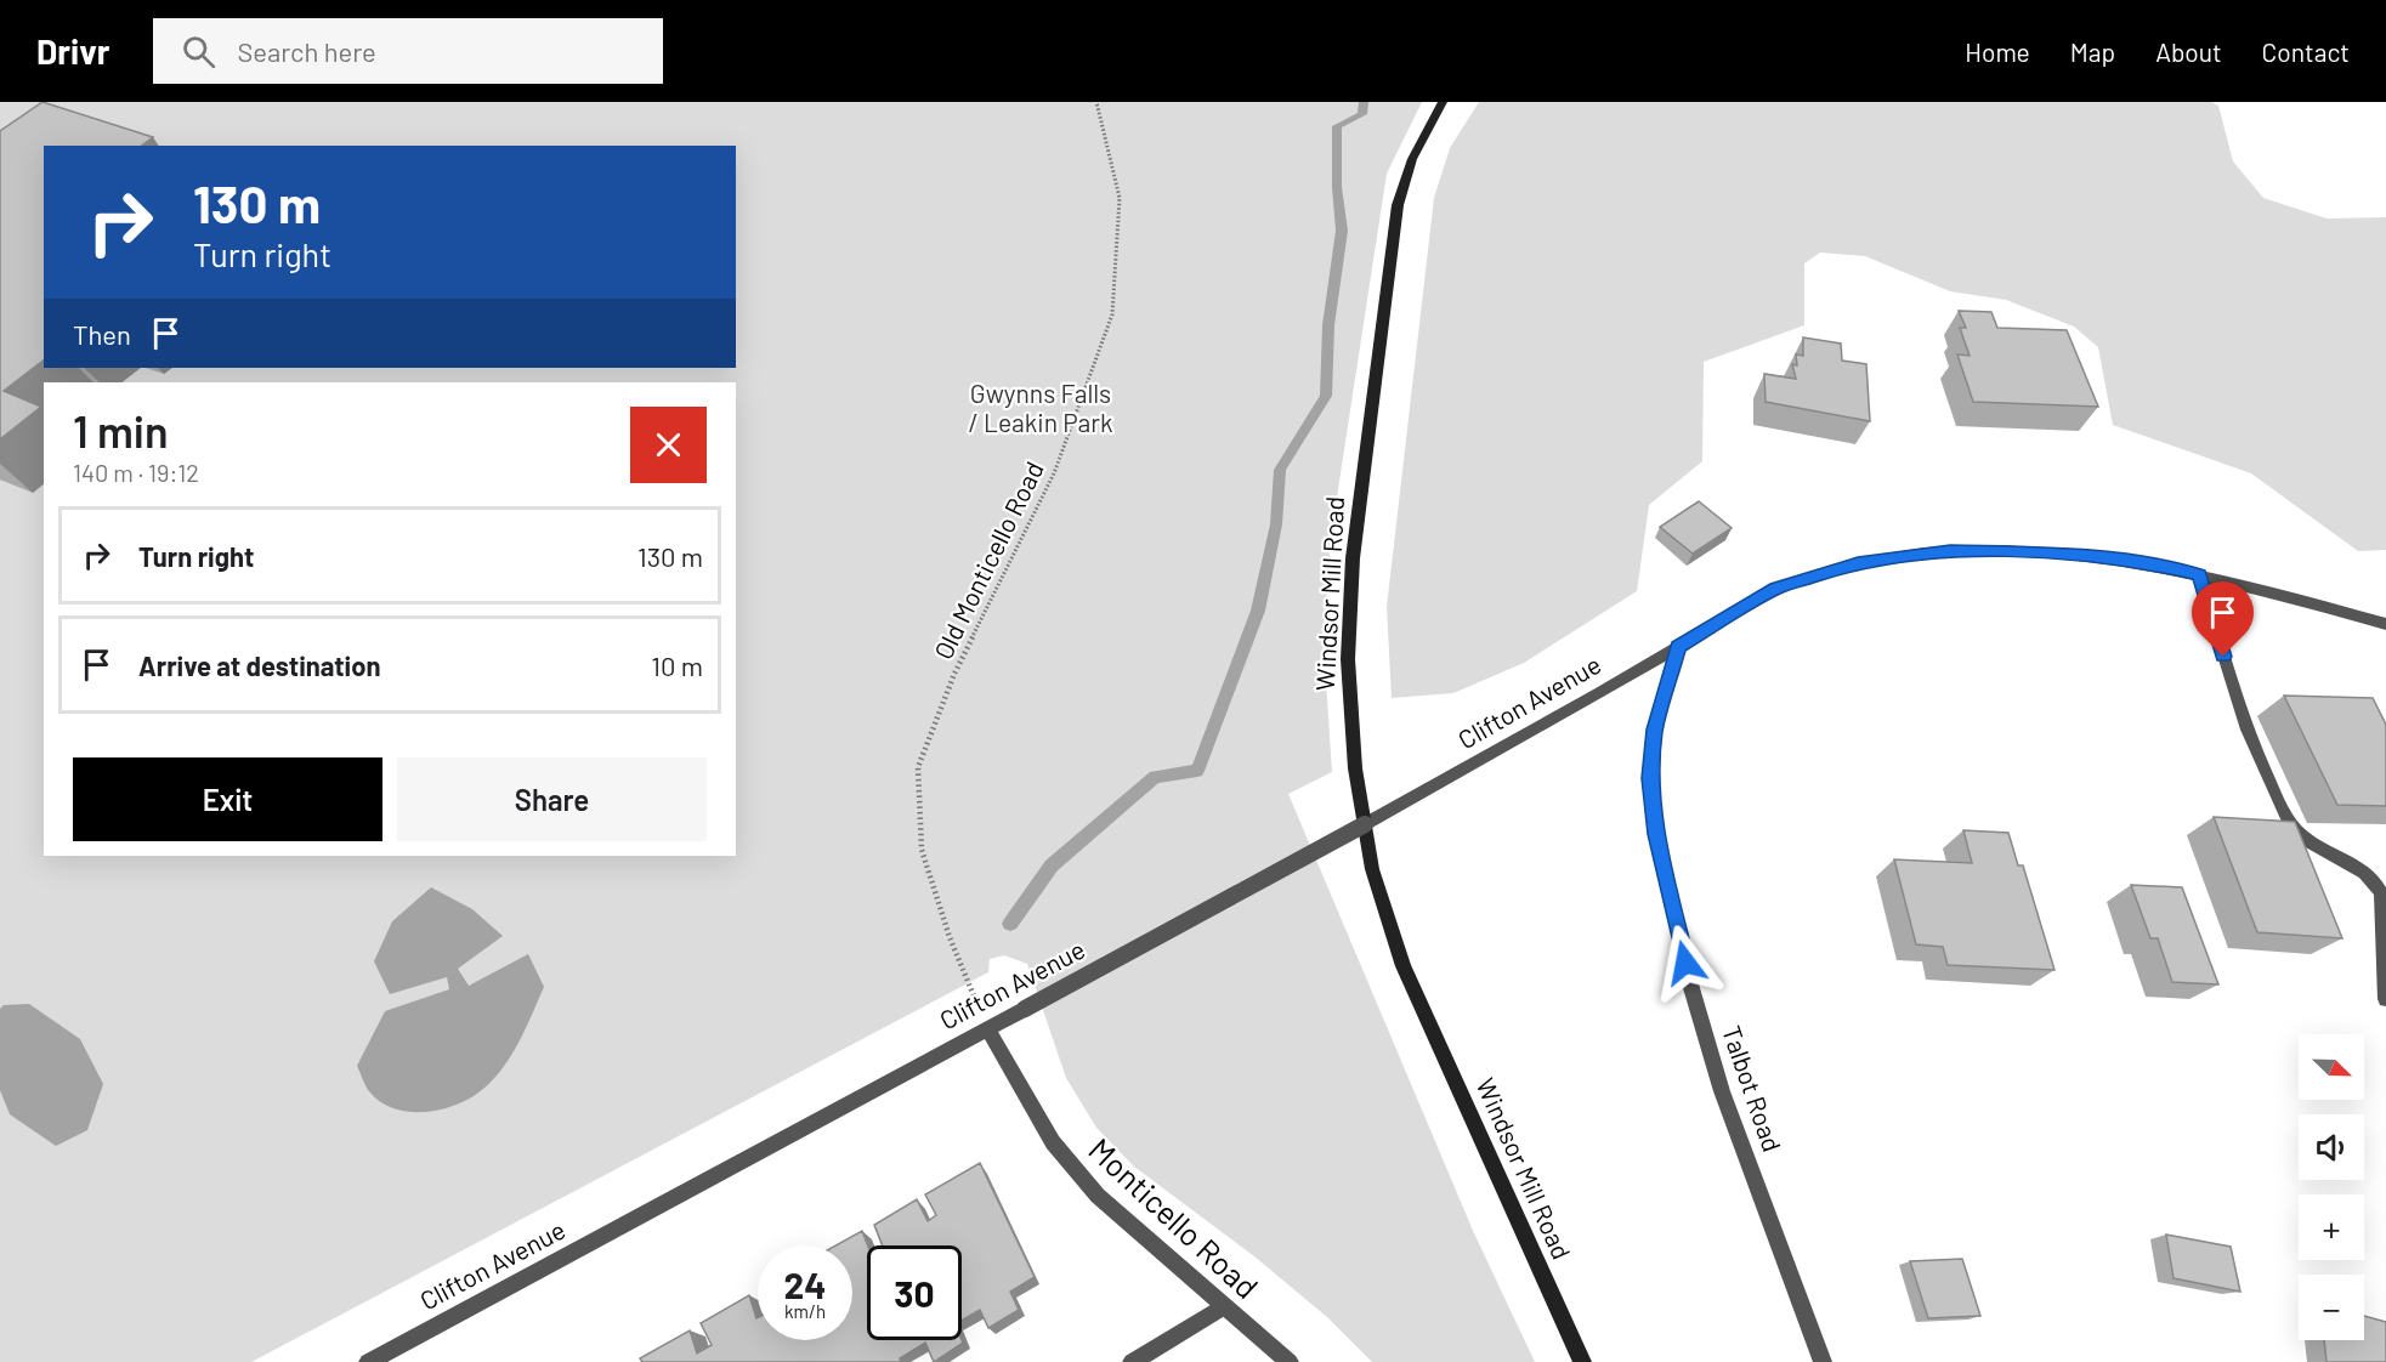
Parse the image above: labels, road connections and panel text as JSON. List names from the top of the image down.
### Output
{
  "streets": {
    "main road": ["Windsor Mill Road"],
    "street": ["Clifton Avenue", "Talbot Road", "Monticello Road"],
    "path": ["Old Monticello Road"]
  },
  "crossings": [
    ["Old Monticello Road", "Clifton Avenue"],
    ["Old Monticello Road", "Monticello Road"],
    ["Clifton Avenue", "Talbot Road"],
    ["Clifton Avenue", "Monticello Road"]
  ],
  "parks": ["Gwynns Falls / Leakin Park"],
  "north": "bottom right",
  "page": {
    "header": "Drivr",
    "search": "Search here",
    "nav": [
      "Home",
      "Map",
      "About",
      "Contact"
    ],
    "turn": ["130 m", "Turn right"],
    "then": "Then",
    "heading": ["1 min", "140 m · 19:12"],
    "list": [
      {
        "name": "Turn right",
        "value": "130 m"
      },
      {
        "name": "Arrive at destination",
        "value": "10 m"
      }
    ],
    "buttons": ["Exit", "Share"],
    "map_buttons": ["+", "−"],
    "speed": "24 km/h",
    "limit": "30"
  }
}
